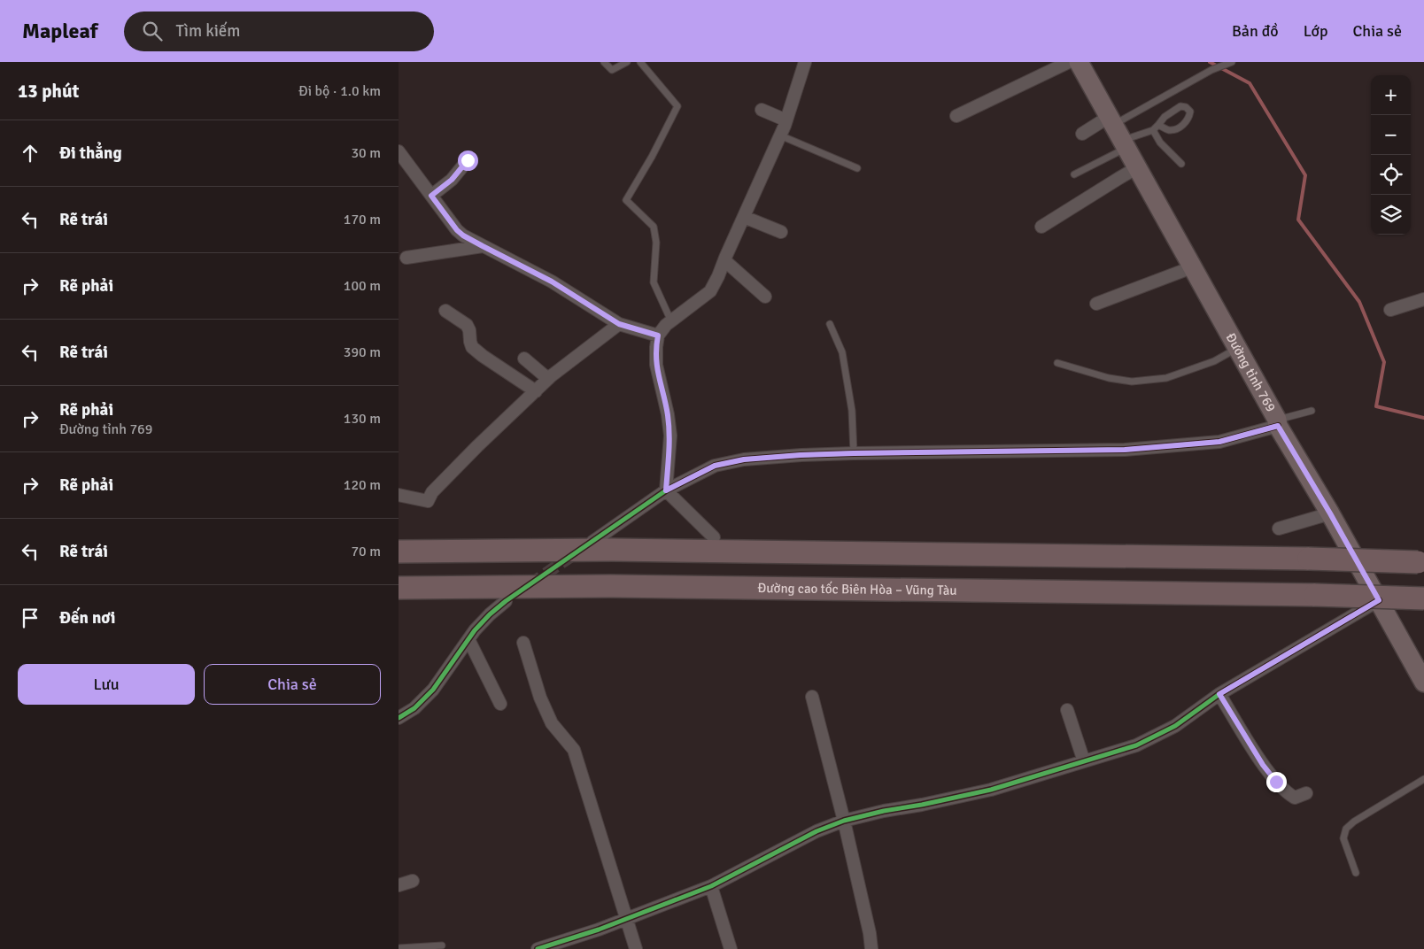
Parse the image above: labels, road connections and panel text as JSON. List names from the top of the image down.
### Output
{
  "streets": {
    "highway": ["Đường cao tốc Biên Hòa – Vũng Tàu"],
    "main road": ["Đường tỉnh 769"]
  },
  "page": {
    "header": "Mapleaf",
    "search": "Tìm kiếm",
    "nav": ["Bản đồ", "Lớp", "Chia sẻ"],
    "heading": ["13 phút", "Đi bộ · 1.0 km"],
    "map_buttons": ["+", "−"],
    "list": [
      ["Đi thẳng", "30 m"],
      ["Rẽ trái", "170 m"],
      ["Rẽ phải", "100 m"],
      ["Rẽ trái", "390 m"],
      ["Rẽ phải", "Đường tỉnh 769", "130 m"],
      ["Rẽ phải", "120 m"],
      ["Rẽ trái", "70 m"],
      "Đến nơi"
    ],
    "buttons": ["Lưu", "Chia sẻ"]
  }
}
